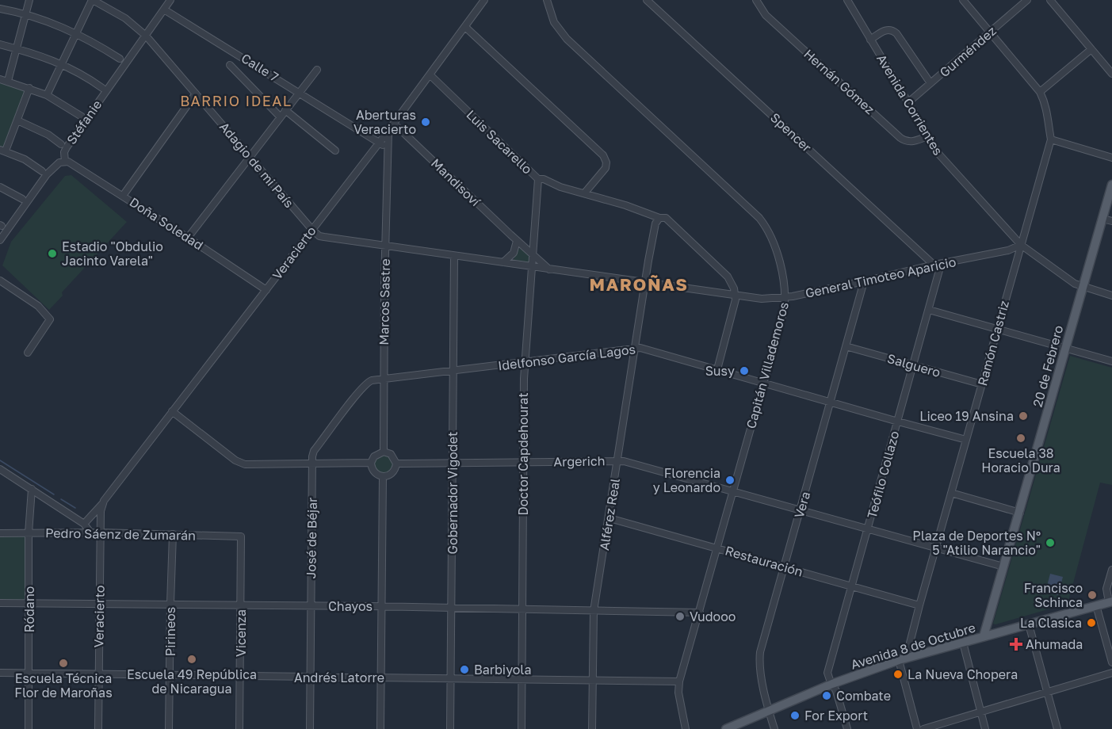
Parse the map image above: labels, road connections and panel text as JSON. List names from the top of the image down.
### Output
{
  "streets": {
    "main road": ["20 de Febrero", "Avenida 8 de Octubre"],
    "street": [
      "Gurméndez",
      "Calle 7",
      "Hernán Gómez",
      "Avenida Corrientes",
      "Stéfanie",
      "Spencer",
      "Luis Sacarello",
      "Adagio de mi País",
      "Mandisoví",
      "Doña Soledad",
      "Veracierto",
      "General Timoteo Aparicio",
      "Marcos Sastre",
      "Ramón Castriz",
      "Idelfonso García Lagos",
      "Capitán Villademoros",
      "Salguero",
      "Doctor Capdehourat",
      "Argerich",
      "Teófilo Collazo",
      "Gobernador Vigodet",
      "Vera",
      "Alférez Real",
      "Pedro Sáenz de Zumarán",
      "José de Béjar",
      "Restauración",
      "Chayos",
      "Ródano",
      "Pirineos",
      "Vicenza",
      "Andrés Latorre"
    ]
  },
  "crossings": [
    ["Gurméndez", "Avenida Corrientes"],
    ["Calle 7", "Stéfanie"],
    ["Calle 7", "Veracierto"],
    ["Hernán Gómez", "Avenida Corrientes"],
    ["Avenida Corrientes", "General Timoteo Aparicio"],
    ["Avenida Corrientes", "Ramón Castriz"],
    ["Stéfanie", "Adagio de mi País"],
    ["Stéfanie", "Doña Soledad"],
    ["Spencer", "General Timoteo Aparicio"],
    ["Spencer", "Teófilo Collazo"],
    ["Luis Sacarello", "Veracierto"],
    ["Luis Sacarello", "General Timoteo Aparicio"],
    ["Luis Sacarello", "Doctor Capdehourat"],
    ["Luis Sacarello", "Alférez Real"],
    ["Adagio de mi País", "Veracierto"],
    ["Adagio de mi País", "General Timoteo Aparicio"],
    ["Mandisoví", "Veracierto"],
    ["Mandisoví", "Doctor Capdehourat"],
    ["Doña Soledad", "Veracierto"],
    ["Veracierto", "General Timoteo Aparicio"],
    ["Veracierto", "Marcos Sastre"],
    ["Veracierto", "Pedro Sáenz de Zumarán"],
    ["Veracierto", "Chayos"],
    ["Veracierto", "Andrés Latorre"],
    ["General Timoteo Aparicio", "Marcos Sastre"],
    ["General Timoteo Aparicio", "Ramón Castriz"],
    ["General Timoteo Aparicio", "Capitán Villademoros"],
    ["General Timoteo Aparicio", "Doctor Capdehourat"],
    ["General Timoteo Aparicio", "Teófilo Collazo"],
    ["General Timoteo Aparicio", "Gobernador Vigodet"],
    ["General Timoteo Aparicio", "Vera"],
    ["General Timoteo Aparicio", "Alférez Real"],
    ["Marcos Sastre", "Idelfonso García Lagos"],
    ["Marcos Sastre", "Argerich"],
    ["Marcos Sastre", "José de Béjar"],
    ["Ramón Castriz", "Idelfonso García Lagos"],
    ["Ramón Castriz", "Salguero"],
    ["Ramón Castriz", "Argerich"],
    ["Ramón Castriz", "Restauración"],
    ["Ramón Castriz", "Avenida 8 de Octubre"],
    ["Idelfonso García Lagos", "Capitán Villademoros"],
    ["Idelfonso García Lagos", "Doctor Capdehourat"],
    ["Idelfonso García Lagos", "Teófilo Collazo"],
    ["Idelfonso García Lagos", "Gobernador Vigodet"],
    ["Idelfonso García Lagos", "Vera"],
    ["Idelfonso García Lagos", "Alférez Real"],
    ["Idelfonso García Lagos", "José de Béjar"],
    ["Capitán Villademoros", "Argerich"],
    ["Capitán Villademoros", "Restauración"],
    ["Capitán Villademoros", "Chayos"],
    ["Capitán Villademoros", "Andrés Latorre"],
    ["Salguero", "Teófilo Collazo"],
    ["Salguero", "Vera"],
    ["20 de Febrero", "Argerich"],
    ["20 de Febrero", "Avenida 8 de Octubre"],
    ["Doctor Capdehourat", "Argerich"],
    ["Doctor Capdehourat", "Chayos"],
    ["Doctor Capdehourat", "Andrés Latorre"],
    ["Argerich", "Teófilo Collazo"],
    ["Argerich", "Gobernador Vigodet"],
    ["Argerich", "Vera"],
    ["Argerich", "Alférez Real"],
    ["Teófilo Collazo", "Restauración"],
    ["Teófilo Collazo", "Avenida 8 de Octubre"],
    ["Gobernador Vigodet", "Chayos"],
    ["Gobernador Vigodet", "Andrés Latorre"],
    ["Vera", "Restauración"],
    ["Vera", "Avenida 8 de Octubre"],
    ["Alférez Real", "Restauración"],
    ["Alférez Real", "Chayos"],
    ["Alférez Real", "Andrés Latorre"],
    ["Pedro Sáenz de Zumarán", "Ródano"],
    ["Pedro Sáenz de Zumarán", "Pirineos"],
    ["Pedro Sáenz de Zumarán", "Vicenza"],
    ["José de Béjar", "Chayos"],
    ["José de Béjar", "Andrés Latorre"],
    ["Chayos", "Ródano"],
    ["Chayos", "Pirineos"],
    ["Chayos", "Vicenza"],
    ["Ródano", "Andrés Latorre"],
    ["Pirineos", "Andrés Latorre"],
    ["Vicenza", "Andrés Latorre"]
  ],
  "districts": ["BARRIO IDEAL", "MAROÑAS"],
  "places": {
    "other": [
      "Aberturas Veracierto",
      "Estadio \"Obdulio Jacinto Varela\"",
      "Susy",
      "Liceo 19 Ansina",
      "Escuela 38 Horacio Dura",
      "Florencia y Leonardo",
      "Plaza de Deportes Nº 5 \"Atilio Narancio\"",
      "Francisco Schinca",
      "Vudooo",
      "La Clasica",
      "Escuela 49 República de Nicaragua",
      "Escuela Técnica Flor de Maroñas",
      "Barbiyola",
      "La Nueva Chopera",
      "Combate",
      "For Export"
    ],
    "health": ["Ahumada"]
  }
}
